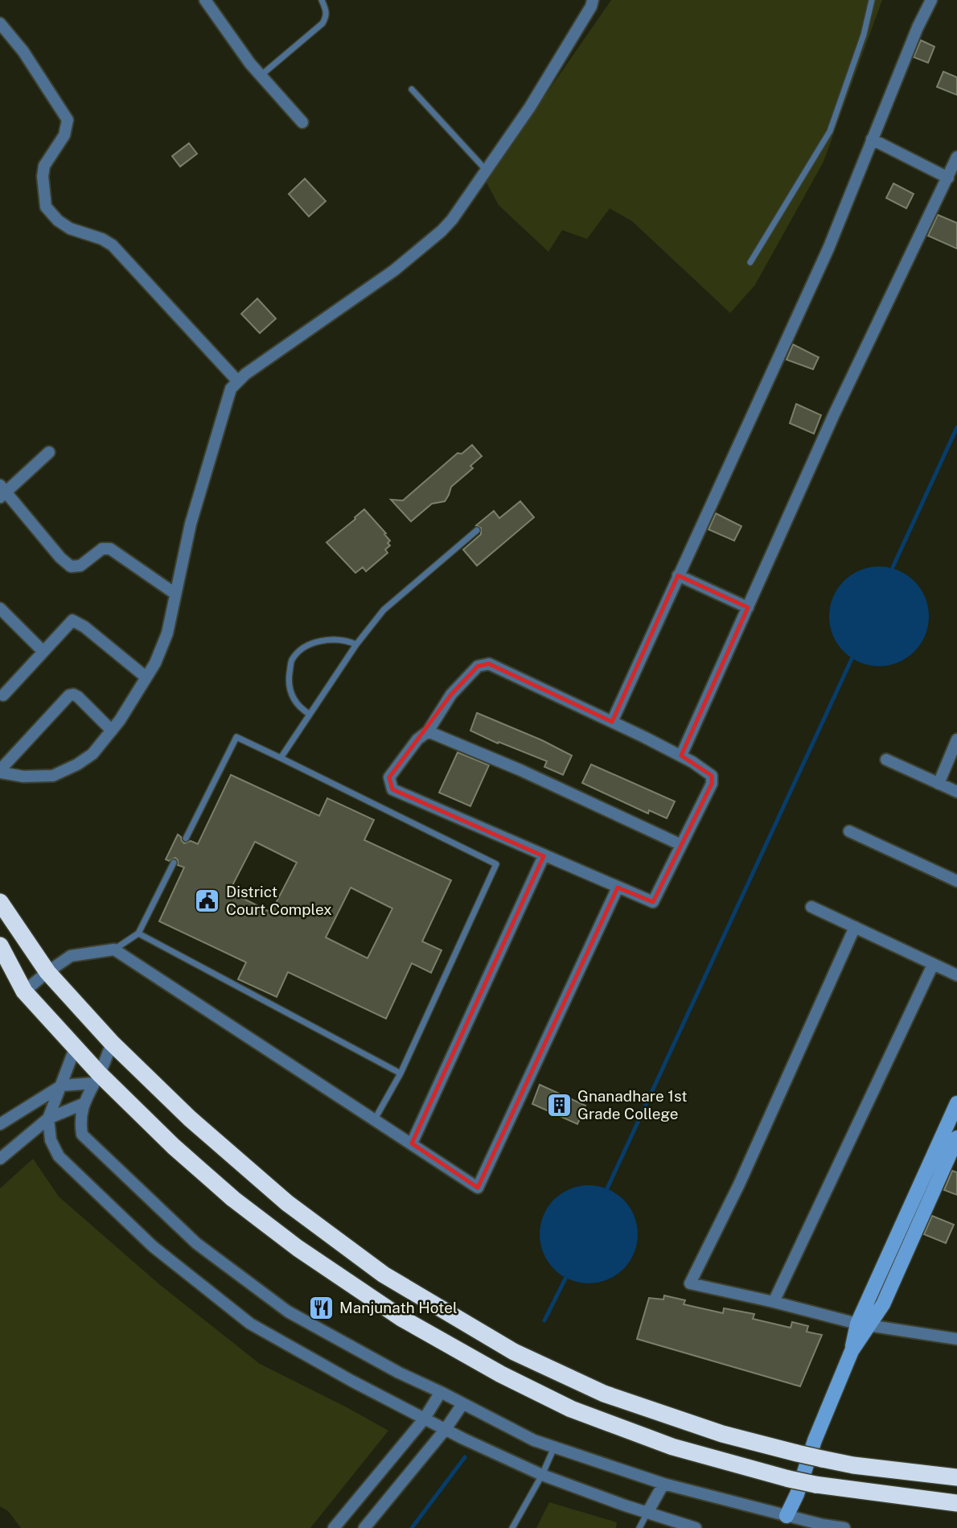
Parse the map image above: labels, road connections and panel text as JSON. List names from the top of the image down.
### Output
{
  "places": {
    "public building": ["District Court Complex"],
    "building": ["Gnanadhare 1st Grade College"],
    "restaurant": ["Manjunath Hotel"]
  }
}
